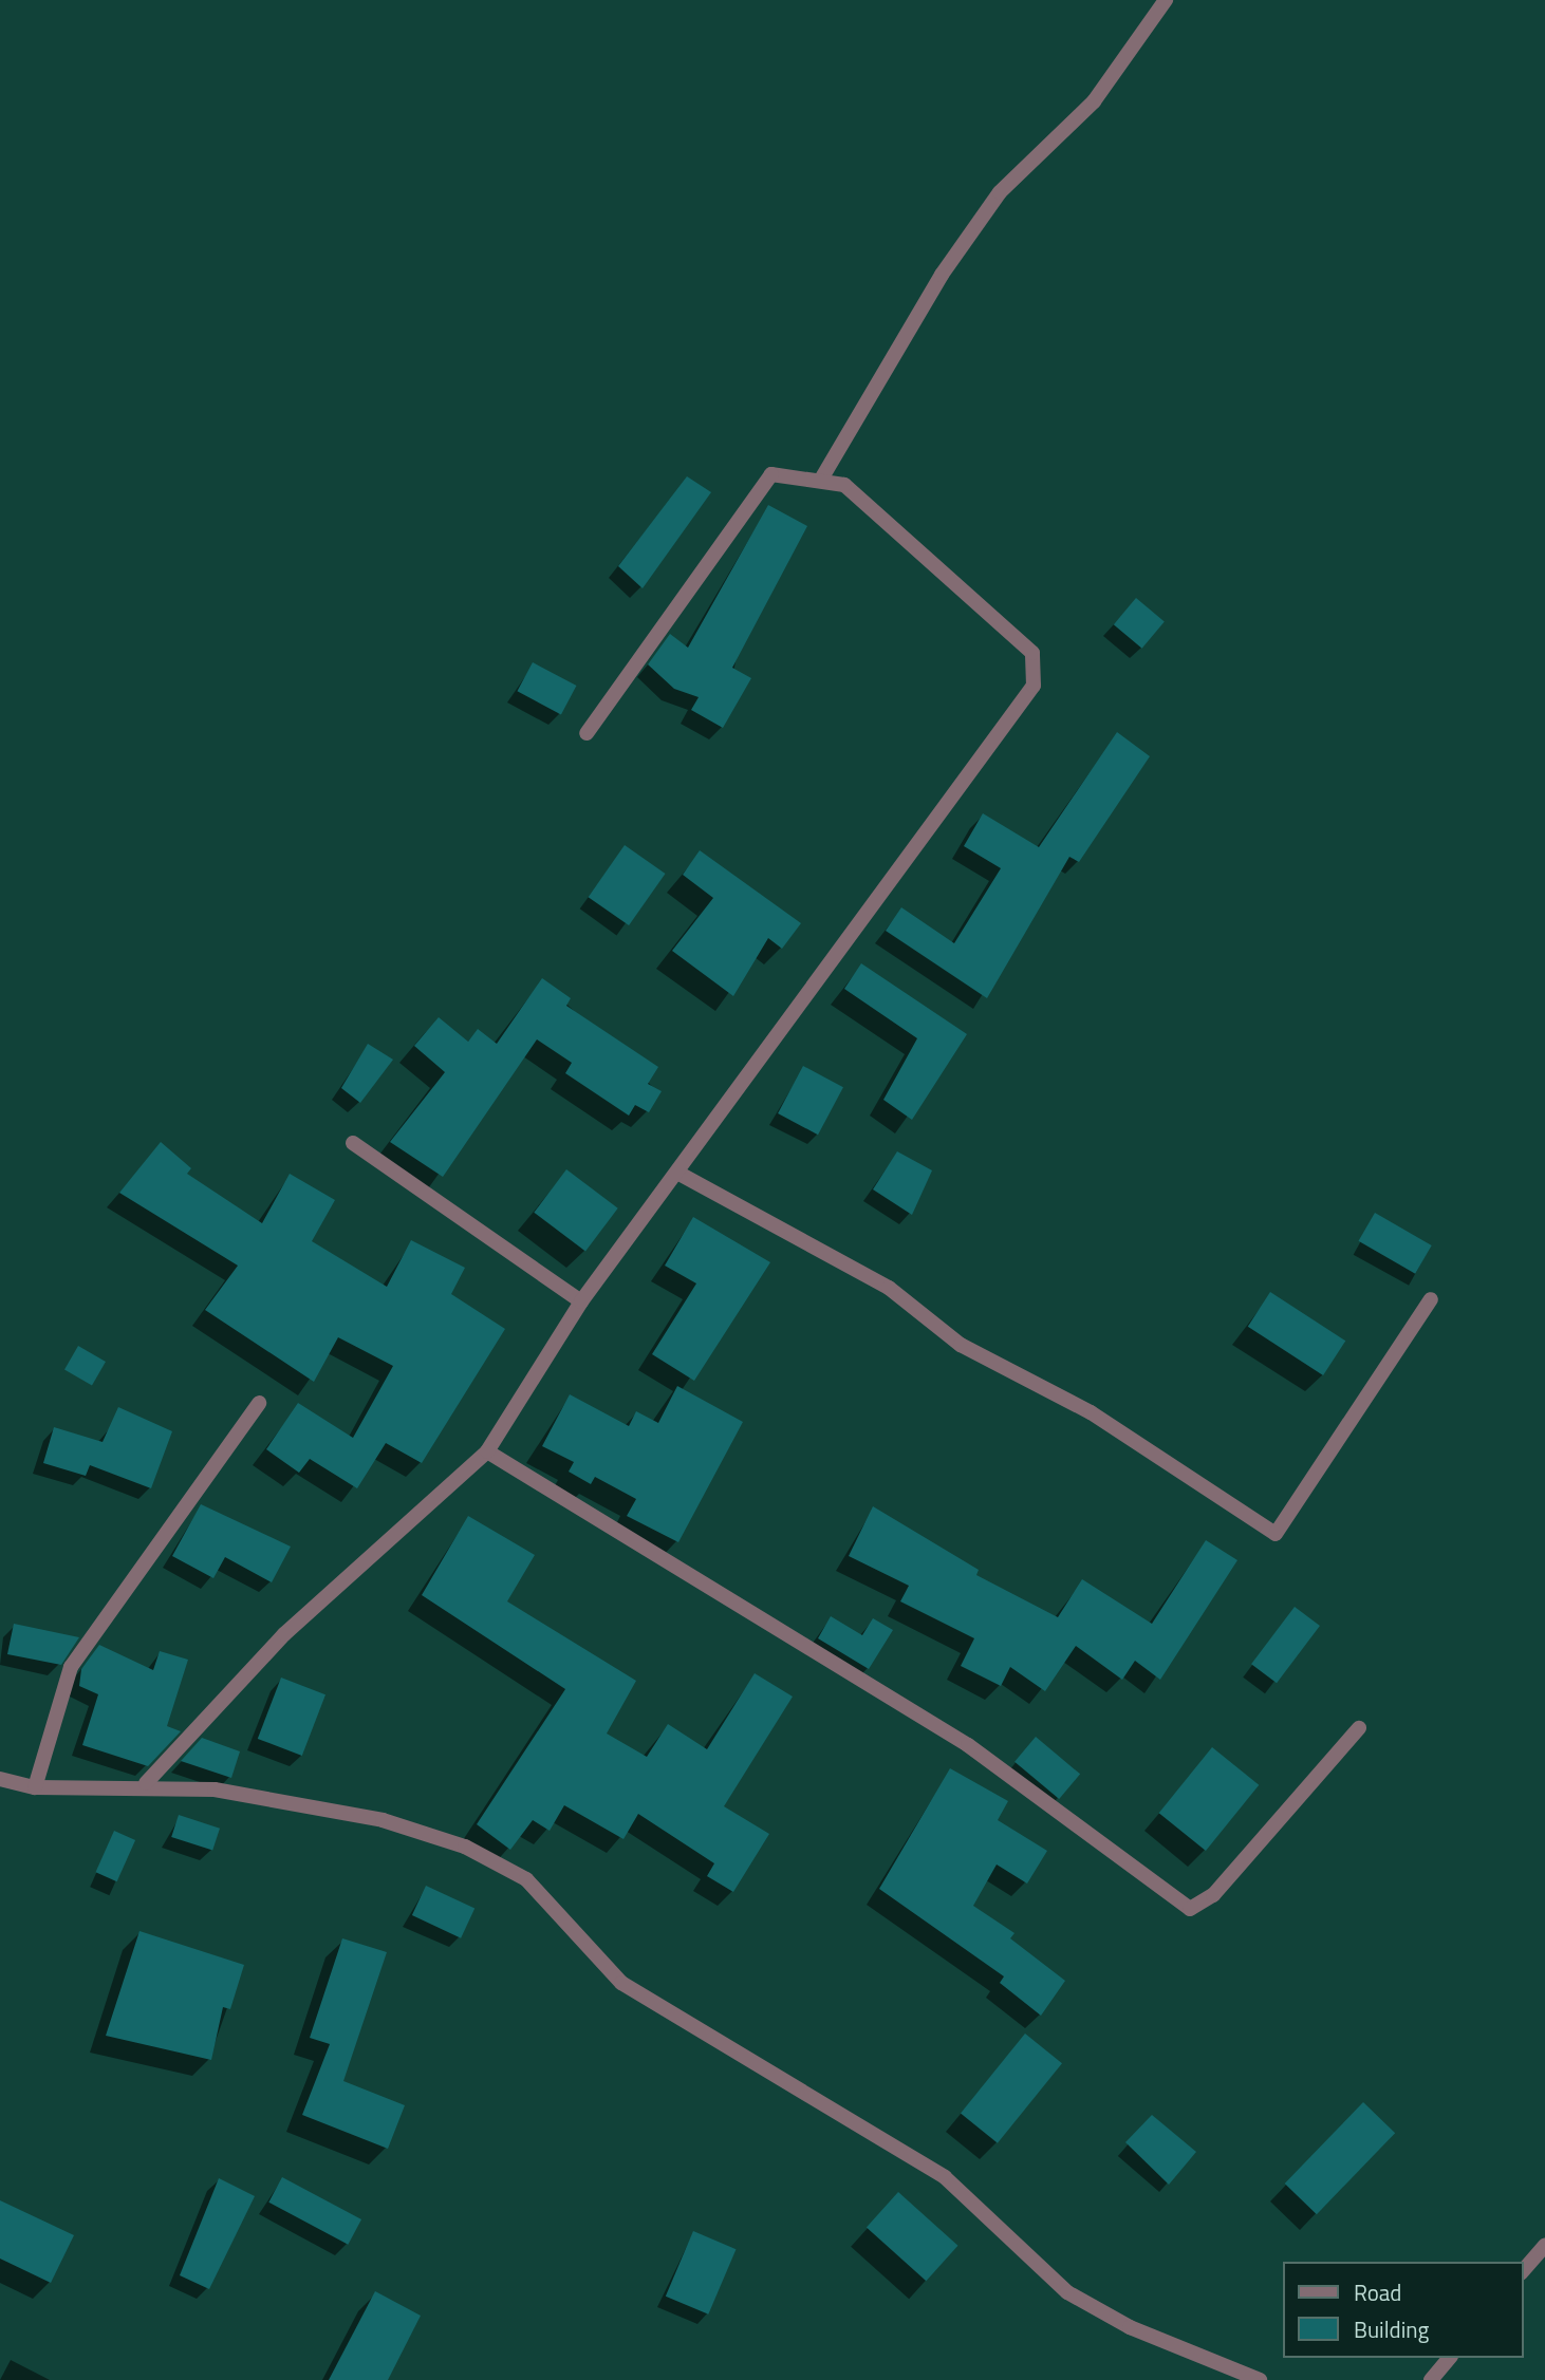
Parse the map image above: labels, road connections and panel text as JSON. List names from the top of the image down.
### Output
{
  "legend": ["Road", "Building"]
}
